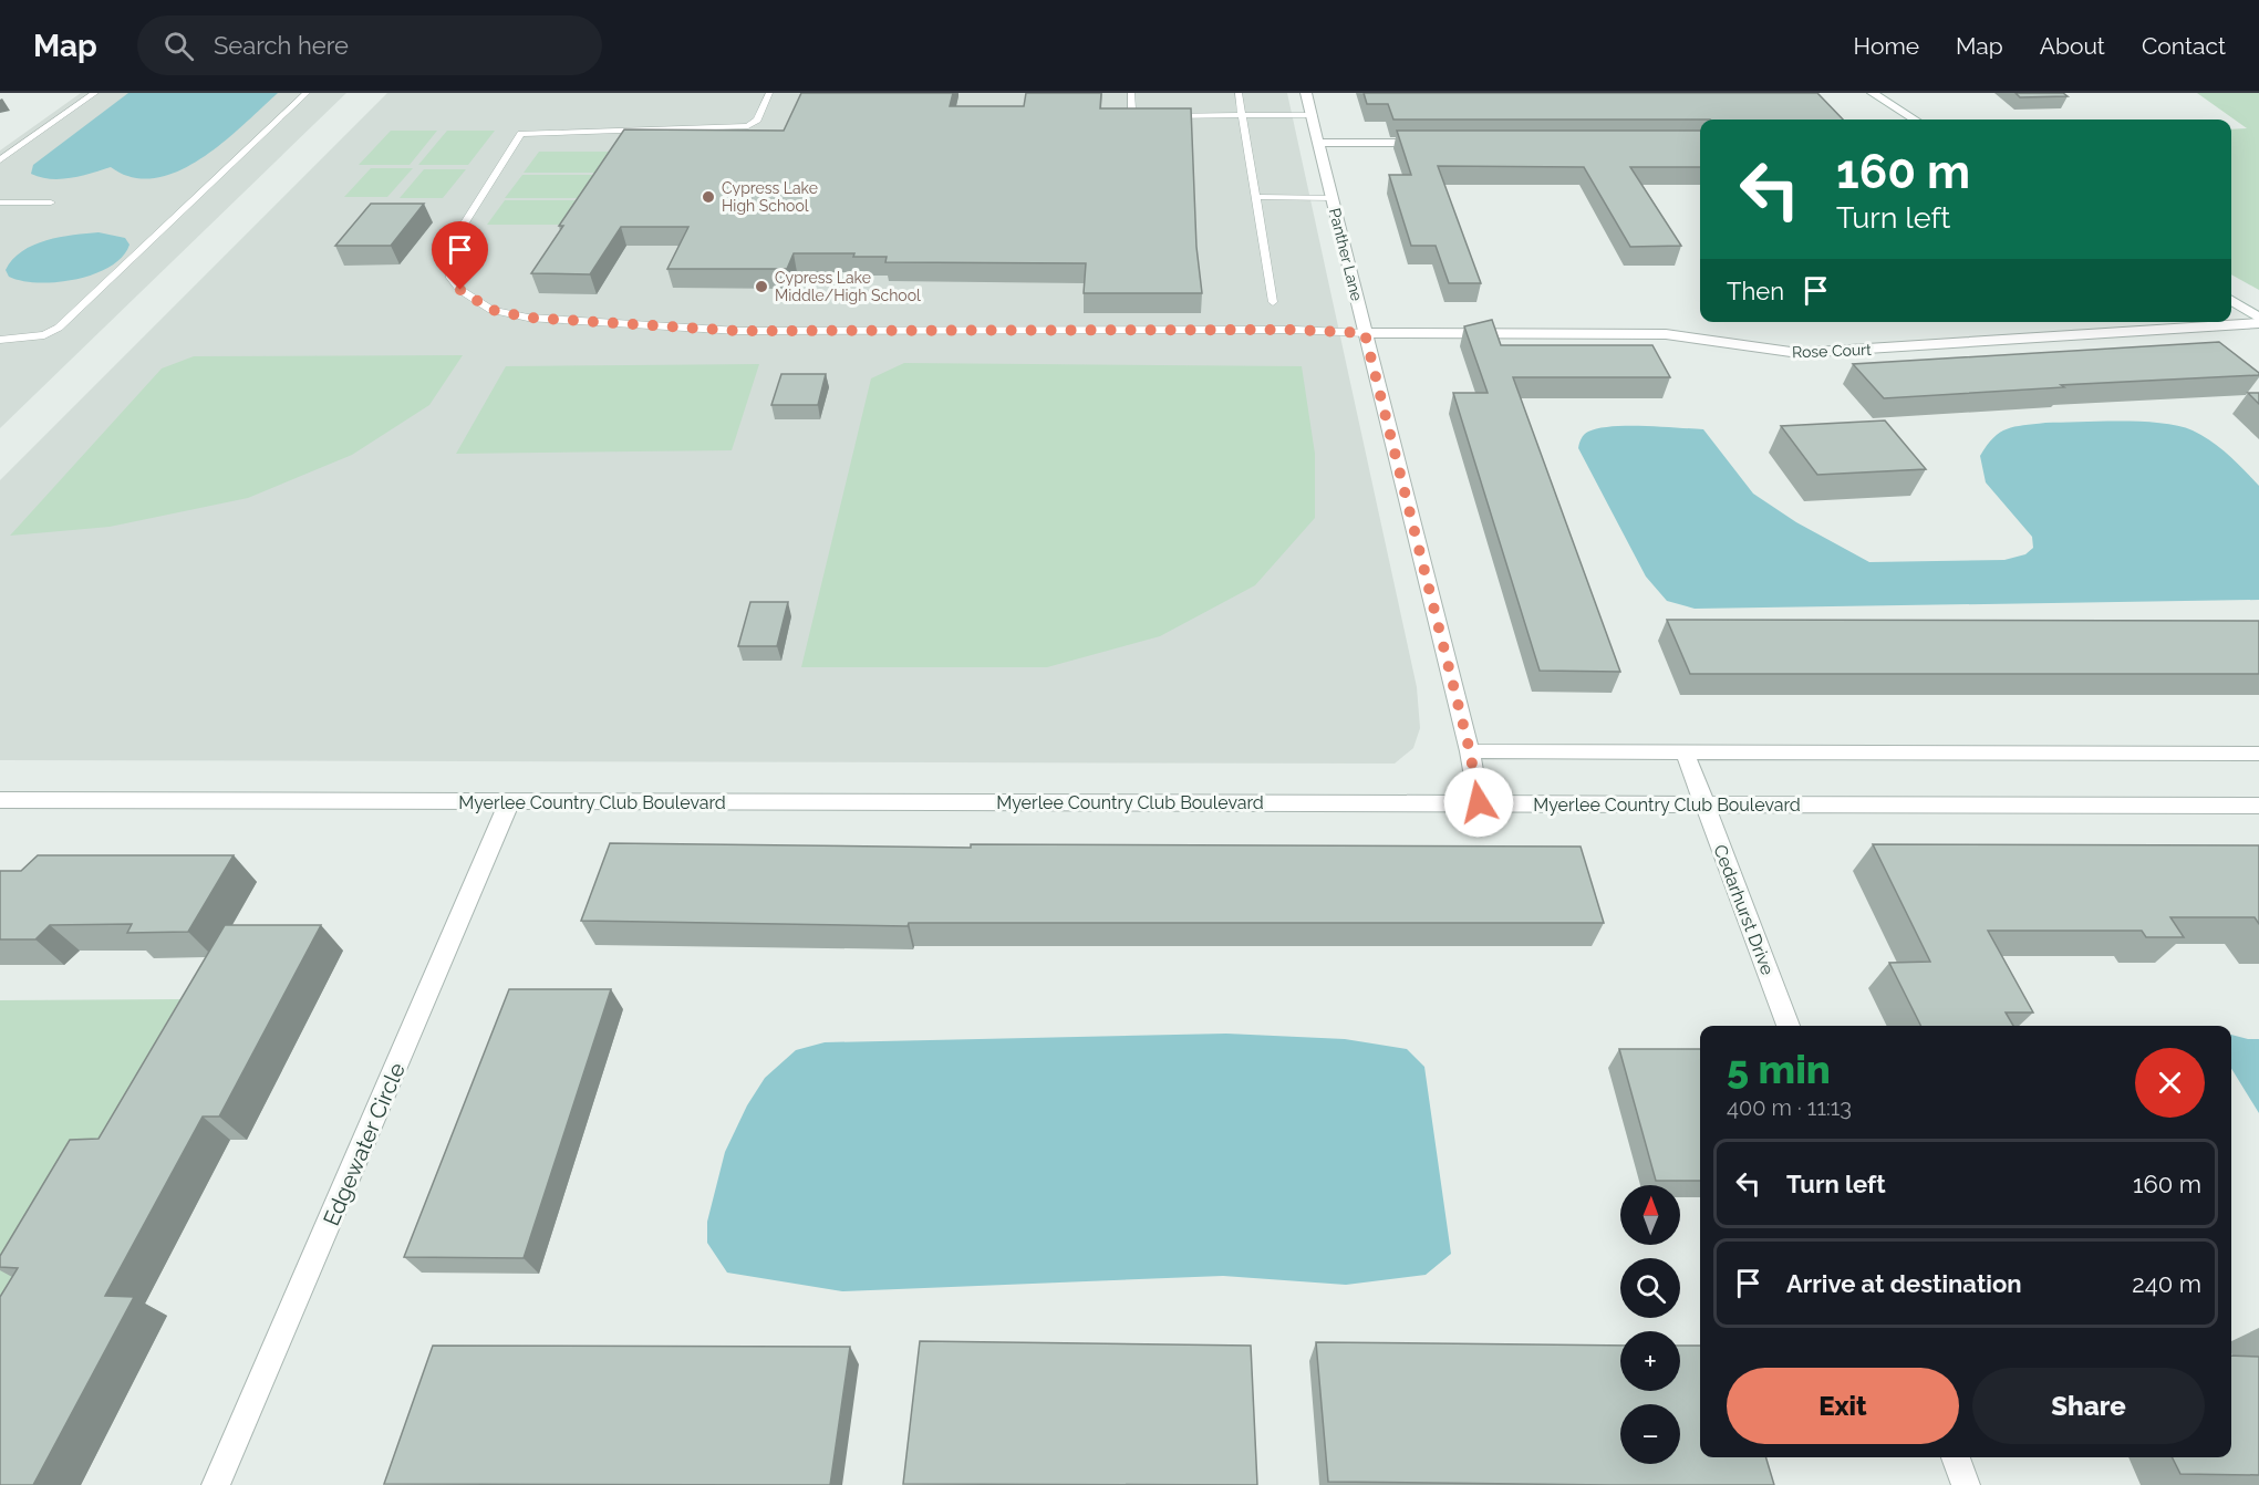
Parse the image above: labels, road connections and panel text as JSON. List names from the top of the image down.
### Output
{
  "streets": {
    "street": [
      "Panther Lane",
      "Rose Court",
      "Myerlee Country Club Boulevard",
      "Cedarhurst Drive",
      "Edgewater Circle"
    ]
  },
  "crossings": [
    ["Panther Lane", "Rose Court"],
    ["Panther Lane", "Myerlee Country Club Boulevard"],
    ["Myerlee Country Club Boulevard", "Cedarhurst Drive"],
    ["Myerlee Country Club Boulevard", "Edgewater Circle"]
  ],
  "places": ["Cypress Lake High School", "Cypress Lake Middle/High School"],
  "north": "top",
  "page": {
    "header": "Map",
    "search": "Search here",
    "nav": [
      "Home",
      "Map",
      "About",
      "Contact"
    ],
    "turn": ["160 m", "Turn left"],
    "then": "Then",
    "heading": ["5 min", "400 m · 11:13"],
    "list": [
      {
        "name": "Turn left",
        "value": "160 m"
      },
      {
        "name": "Arrive at destination",
        "value": "240 m"
      }
    ],
    "map_buttons": ["+", "−"],
    "buttons": ["Exit", "Share"]
  }
}
